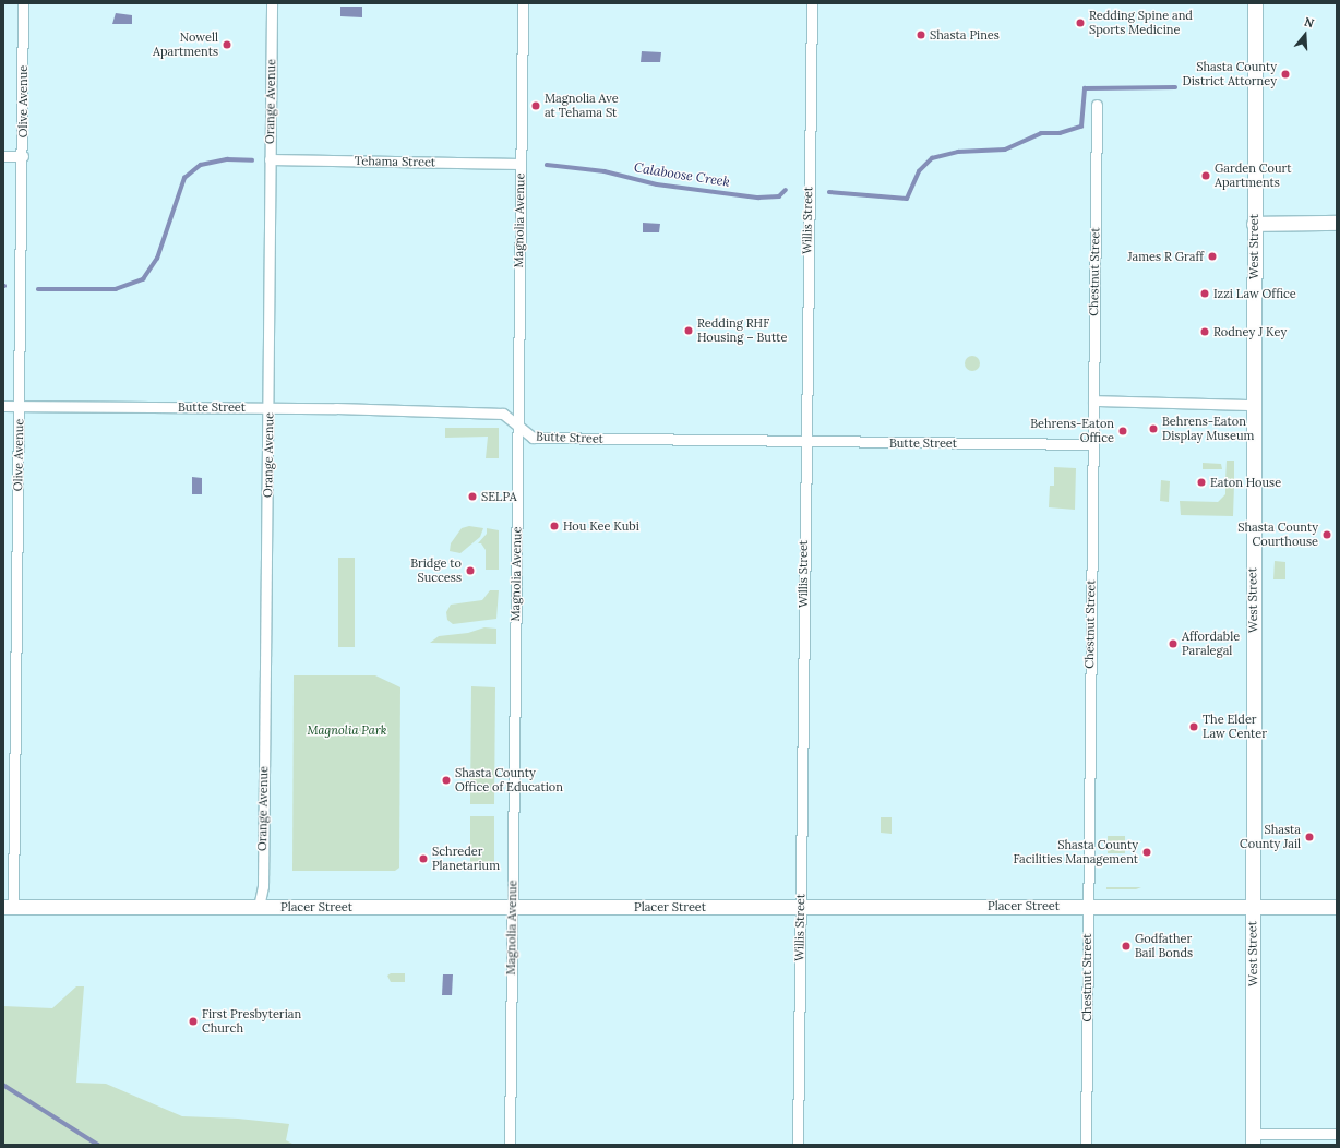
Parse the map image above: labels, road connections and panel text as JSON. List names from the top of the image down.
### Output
{
  "streets": {
    "main road": ["West Street", "Placer Street"],
    "street": [
      "Olive Avenue",
      "Orange Avenue",
      "Tehama Street",
      "Magnolia Avenue",
      "Willis Street",
      "Chestnut Street",
      "Butte Street"
    ]
  },
  "crossings": [
    ["Olive Avenue", "Butte Street"],
    ["Olive Avenue", "Placer Street"],
    ["Orange Avenue", "Tehama Street"],
    ["Orange Avenue", "Butte Street"],
    ["Orange Avenue", "Placer Street"],
    ["Tehama Street", "Magnolia Avenue"],
    ["Magnolia Avenue", "Butte Street"],
    ["Magnolia Avenue", "Placer Street"],
    ["Willis Street", "Butte Street"],
    ["Willis Street", "Placer Street"],
    ["West Street", "Placer Street"],
    ["Chestnut Street", "Butte Street"],
    ["Chestnut Street", "Placer Street"]
  ],
  "water": ["Calaboose Creek"],
  "parks": ["Magnolia Park"],
  "places": [
    "Redding Spine and Sports Medicine",
    "Shasta Pines",
    "Nowell Apartments",
    "Shasta County District Attorney",
    "Magnolia Ave at Tehama St",
    "Garden Court Apartments",
    "James R Graff",
    "Izzi Law Office",
    "Redding RHF Housing – Butte",
    "Rodney J Key",
    "Behrens-Eaton Display Museum",
    "Behrens-Eaton Office",
    "Eaton House",
    "SELPA",
    "Hou Kee Kubi",
    "Shasta County Courthouse",
    "Bridge to Success",
    "Affordable Paralegal",
    "The Elder Law Center",
    "Shasta County Office of Education",
    "Shasta County Jail",
    "Shasta County Facilities Management",
    "Schreder Planetarium",
    "Godfather Bail Bonds",
    "First Presbyterian Church"
  ],
  "north": "top"
}
